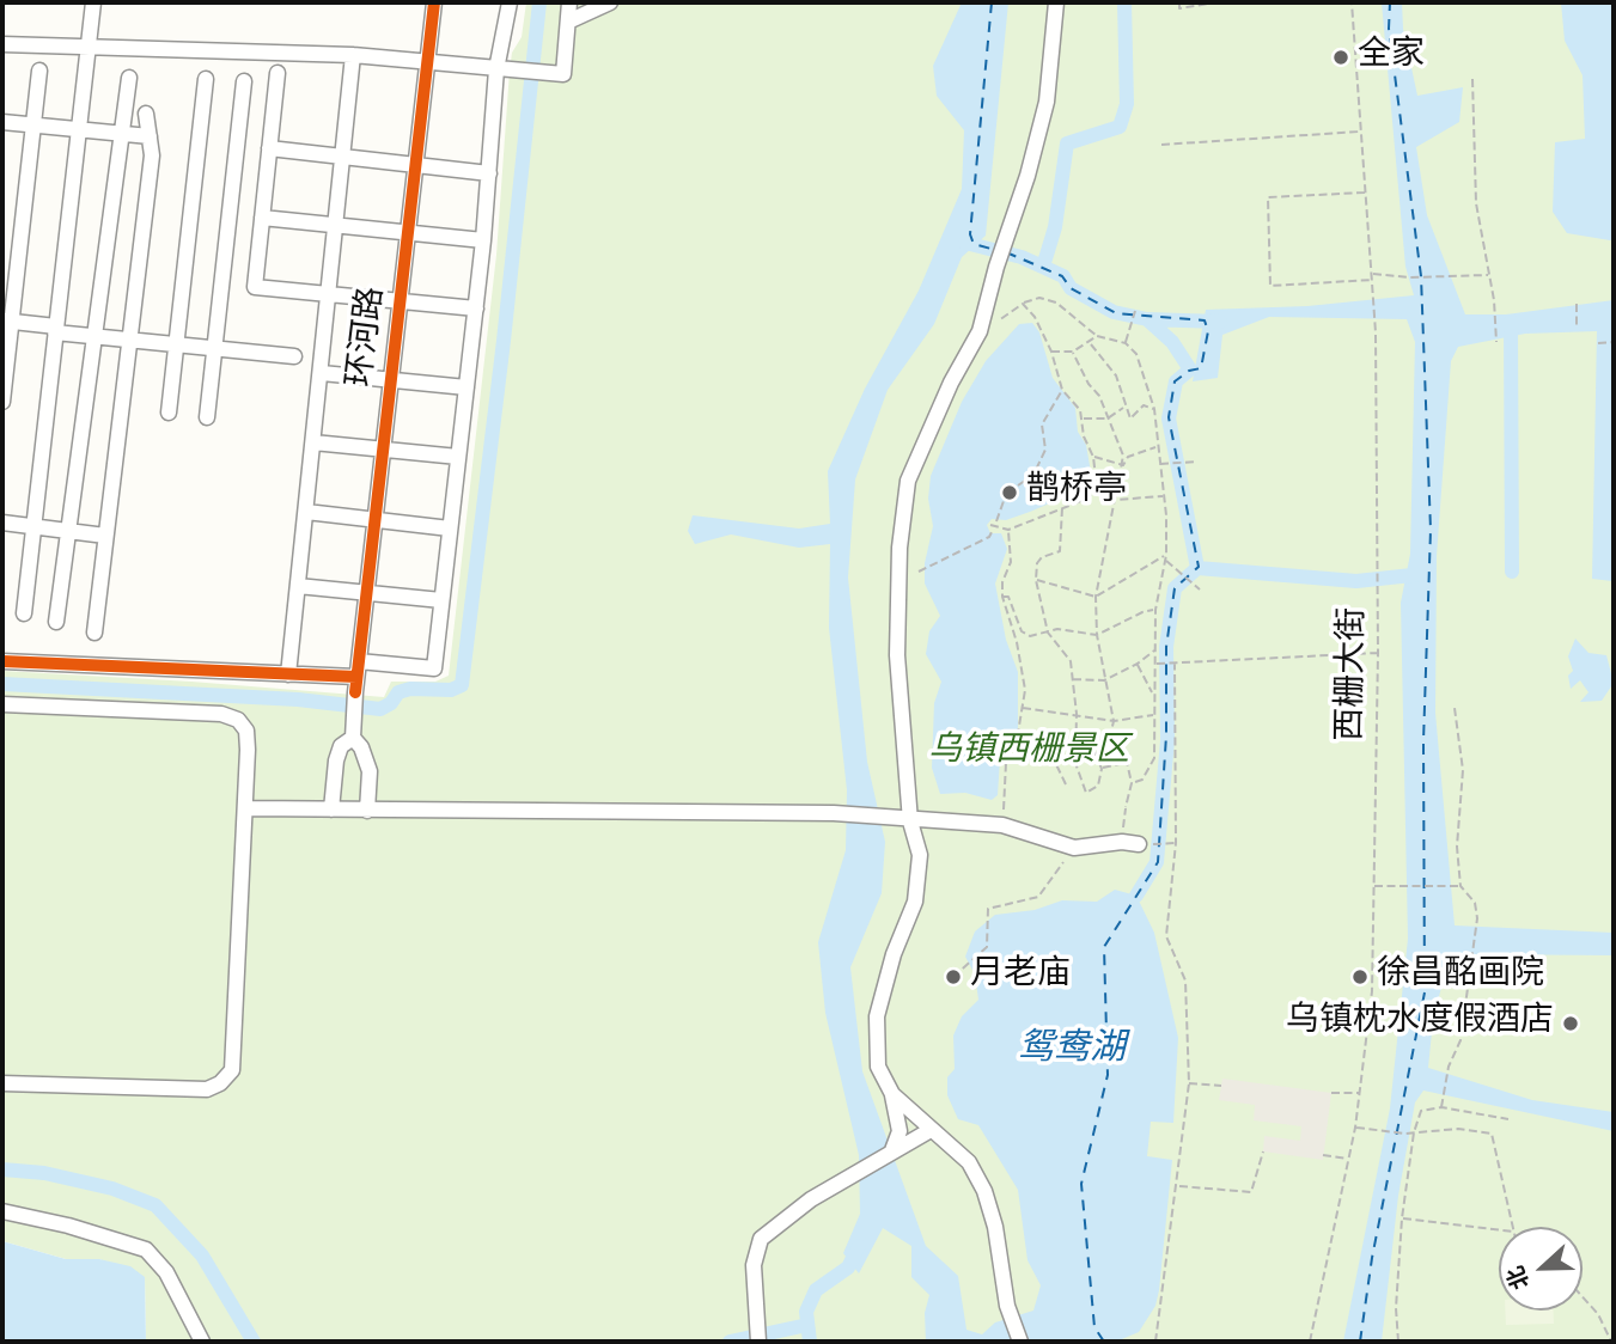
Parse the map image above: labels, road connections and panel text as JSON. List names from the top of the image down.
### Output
{
  "streets": {
    "street": ["环河路"],
    "path": ["西栅大街"]
  },
  "water": ["鸳鸯湖"],
  "parks": ["乌镇西栅景区"],
  "places": [
    "全家",
    "鹊桥亭",
    "月老庙",
    "徐昌酩画院",
    "乌镇枕水度假酒店"
  ],
  "north": "left"
}
